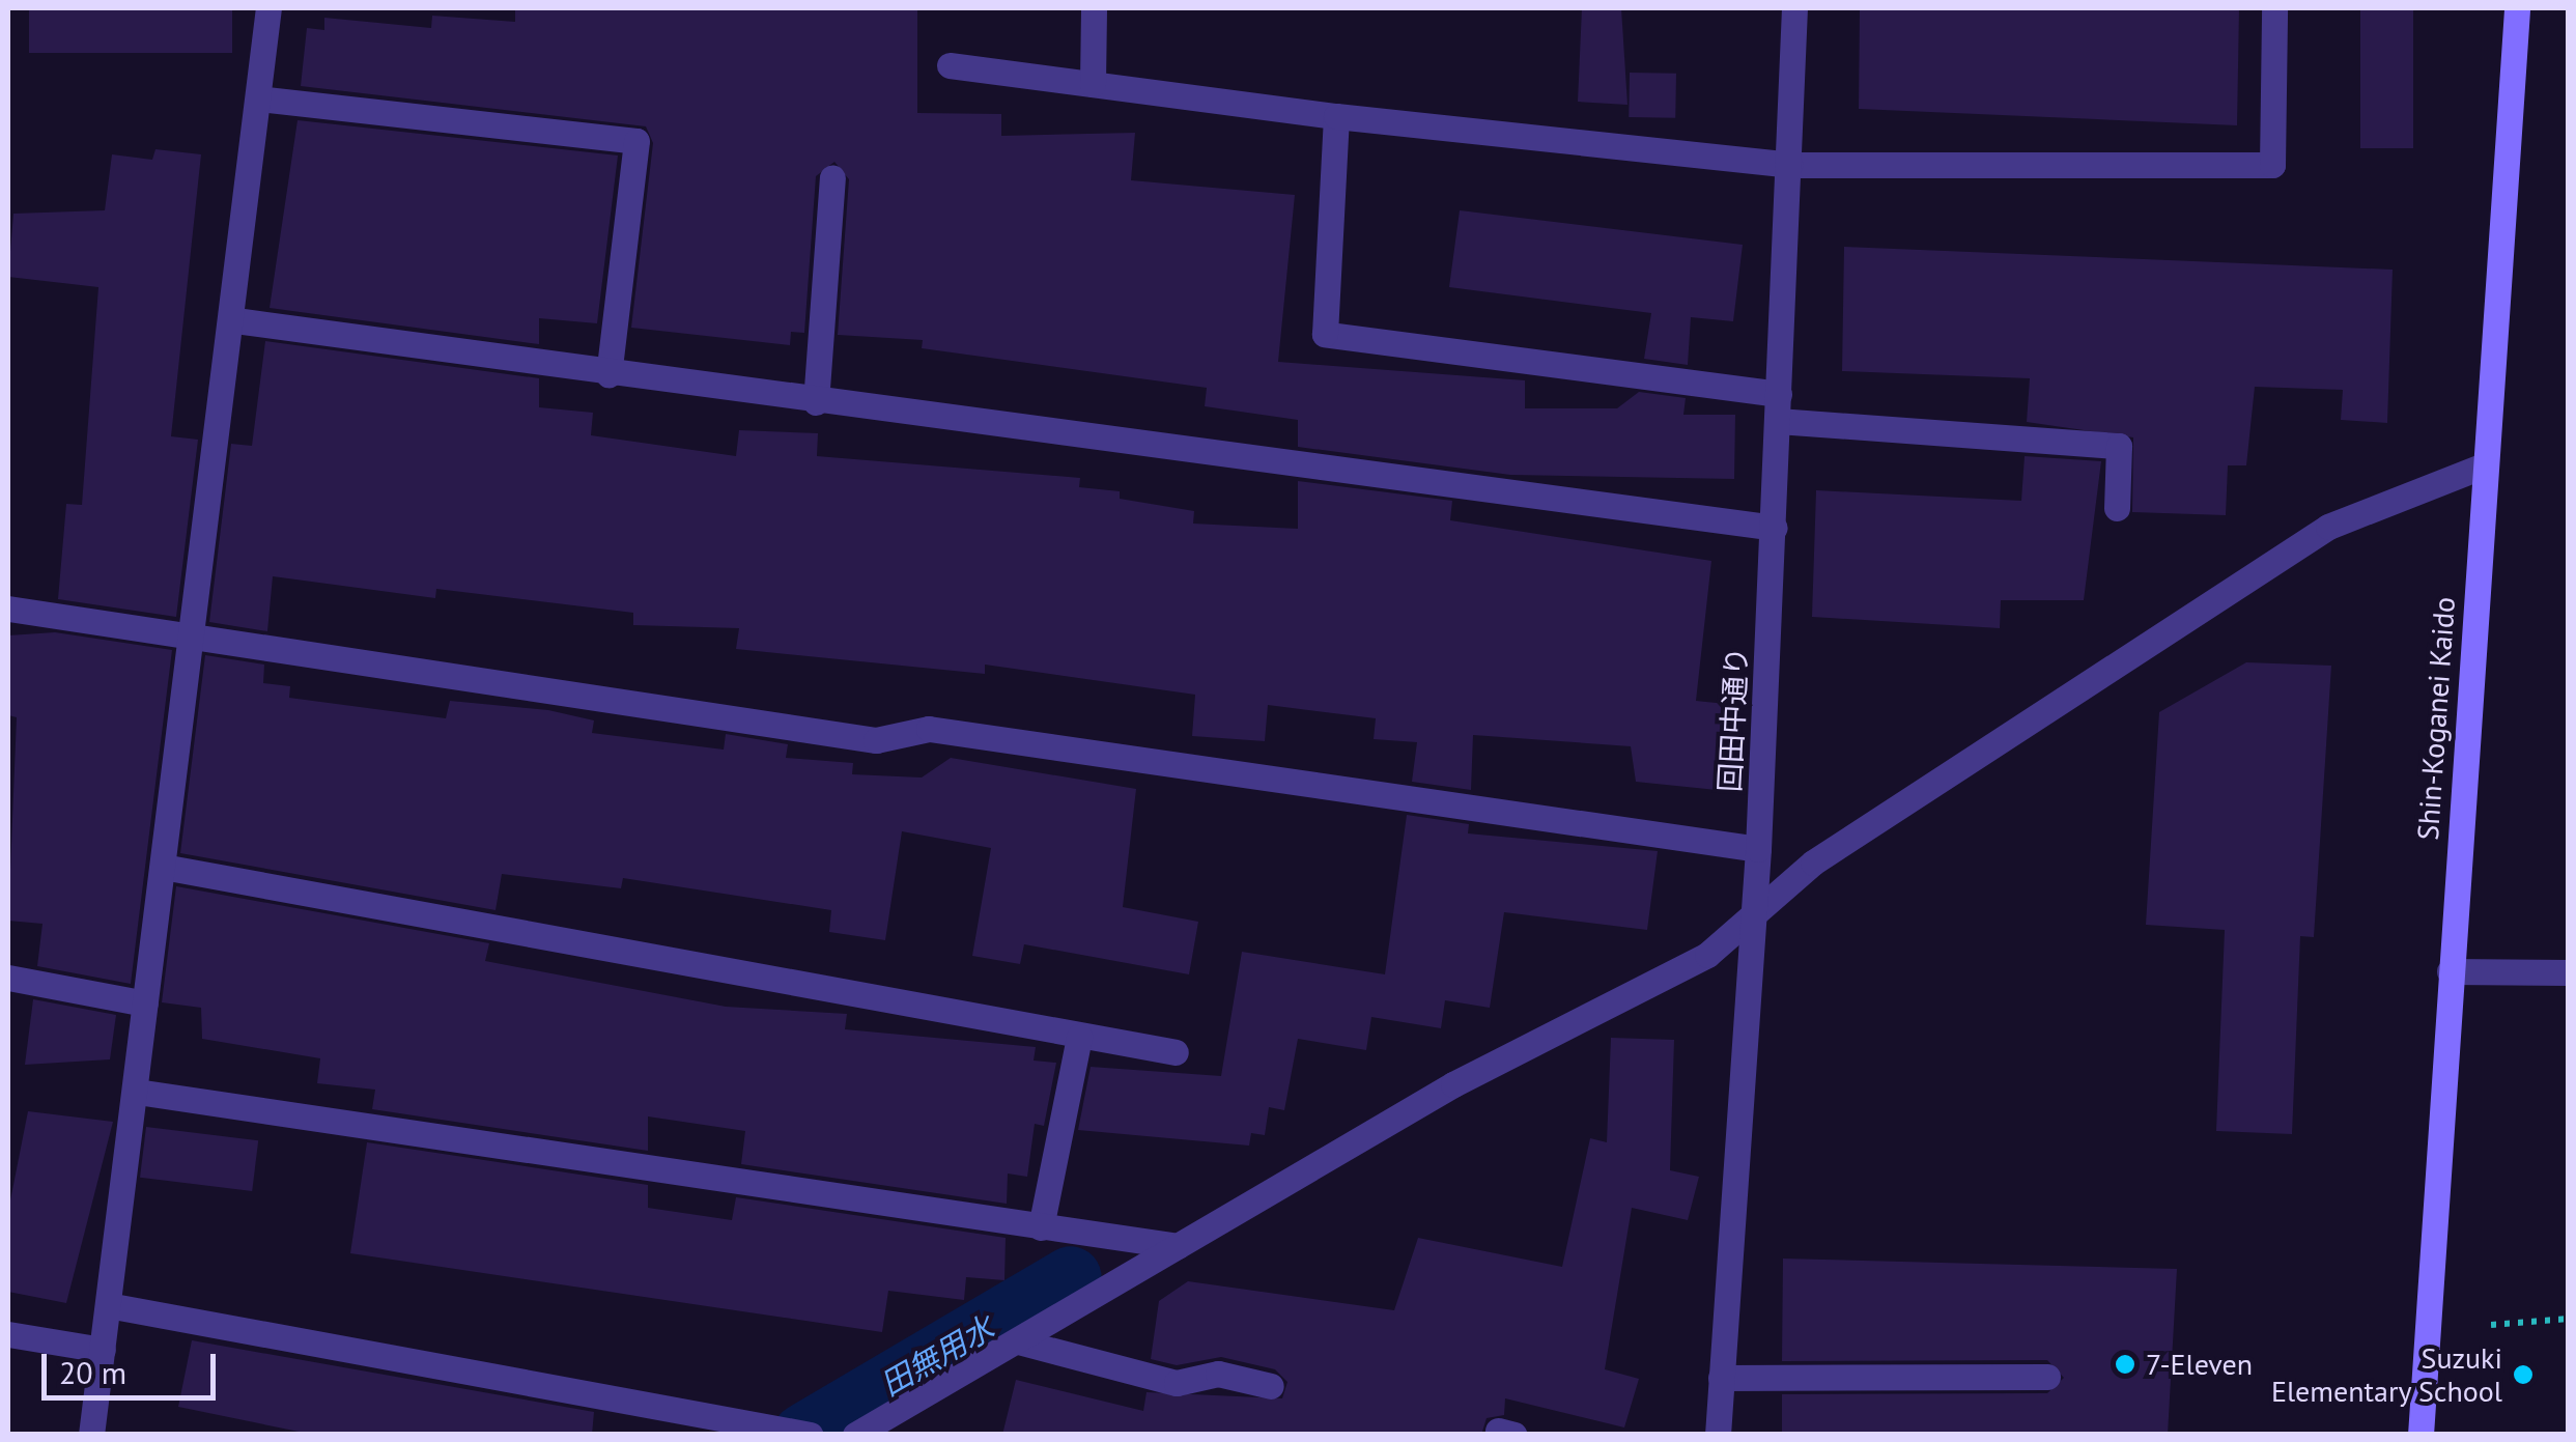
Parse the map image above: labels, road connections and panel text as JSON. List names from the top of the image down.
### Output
{
  "streets": {
    "main road": ["Shin-Koganei Kaido"],
    "street": ["回田中通り"]
  },
  "water": ["田無用水"],
  "places": ["7-Eleven", "Suzuki Elementary School"],
  "scale_bar": "20 m"
}
